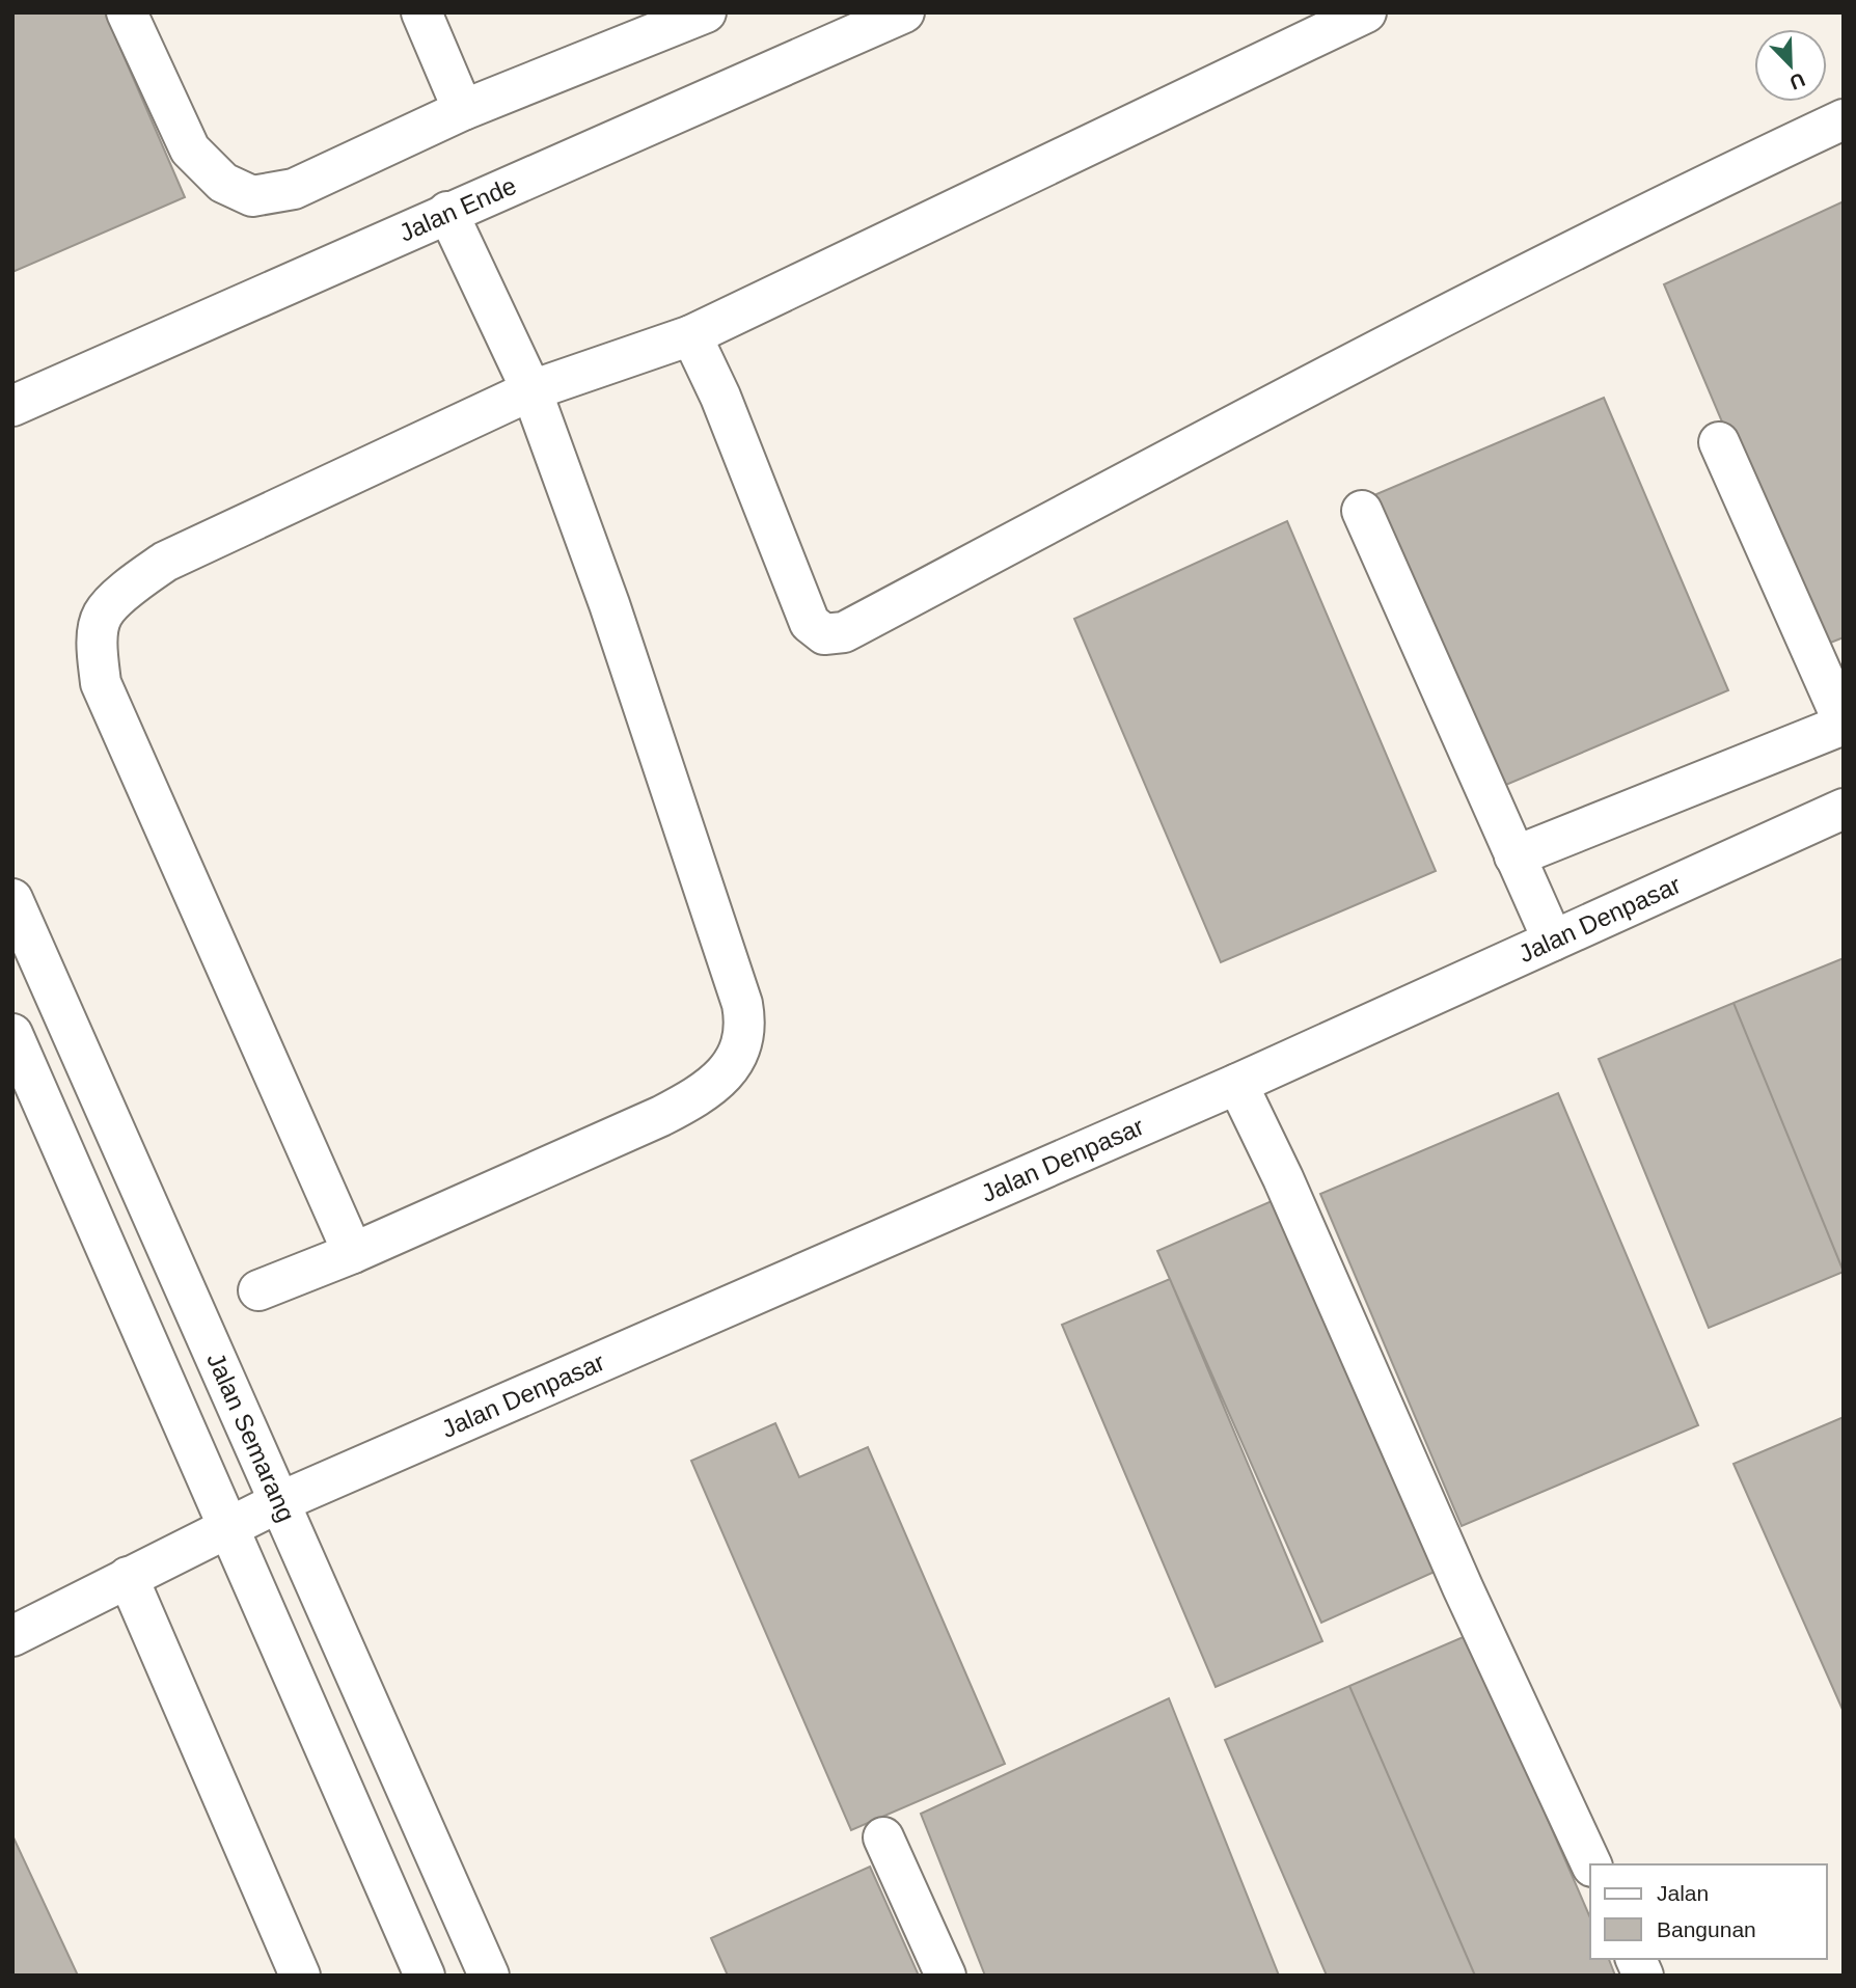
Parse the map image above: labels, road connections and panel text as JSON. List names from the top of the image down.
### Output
{
  "streets": {
    "lane": ["Jalan Ende", "Jalan Denpasar", "Jalan Semarang"]
  },
  "crossings": [
    ["Jalan Denpasar", "Jalan Semarang"]
  ],
  "legend": ["Jalan", "Bangunan"],
  "north": "bottom right"
}
